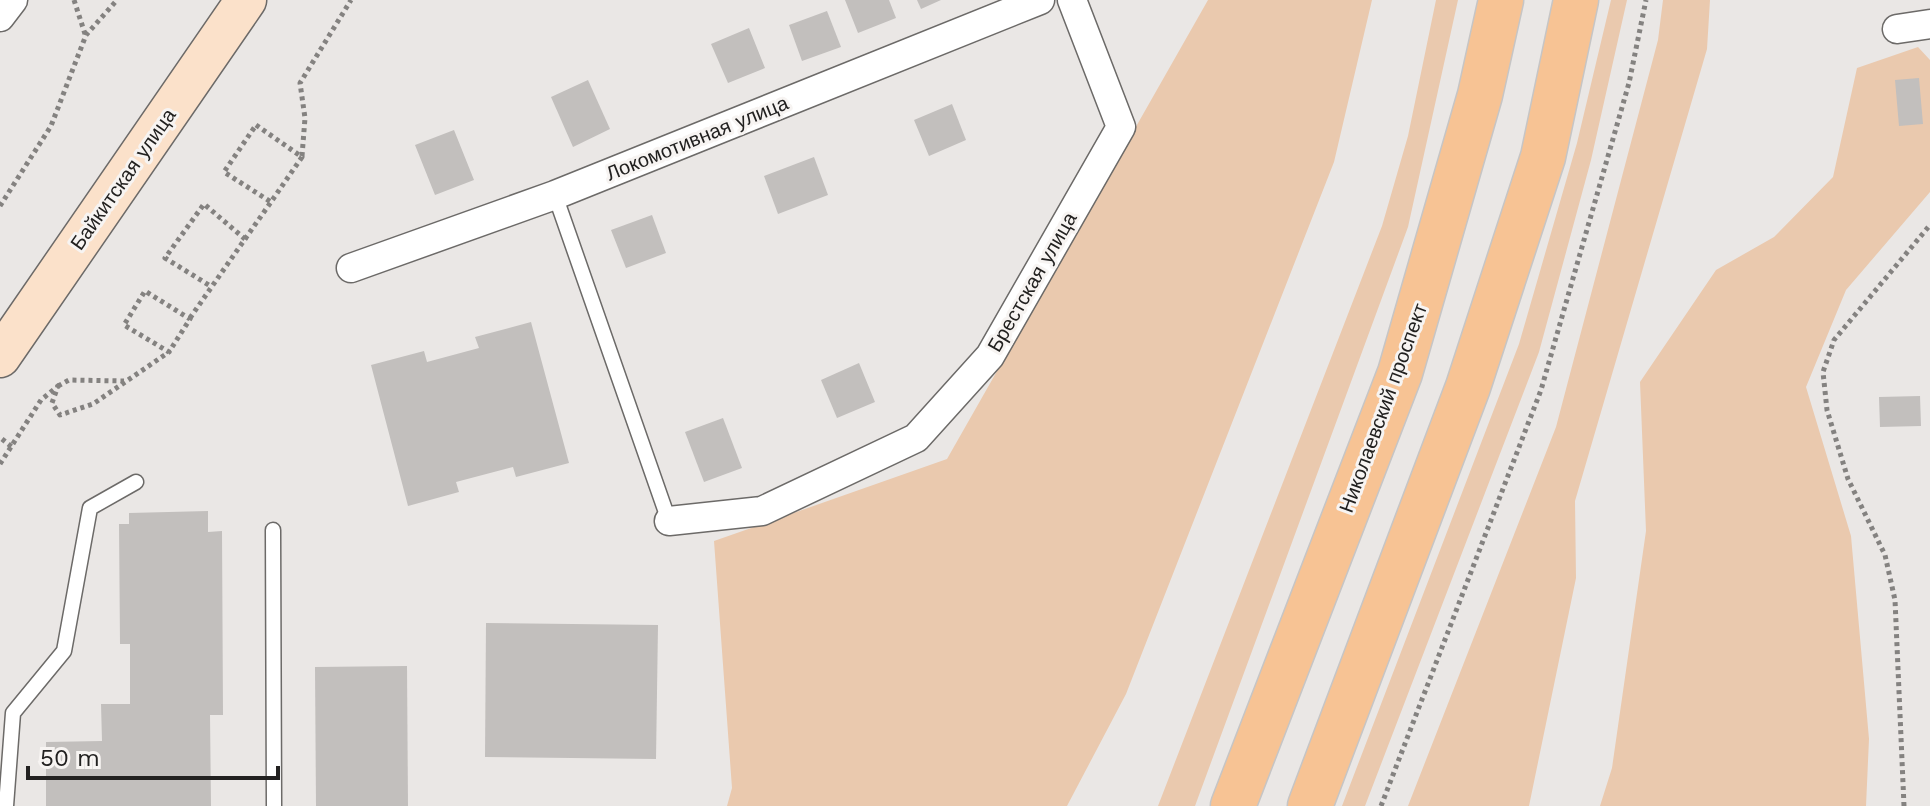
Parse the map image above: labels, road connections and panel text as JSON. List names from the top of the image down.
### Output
{
  "streets": {
    "main road": ["Байкитская улица", "Николаевский проспект"],
    "street": ["Локомотивная улица", "Брестская улица"]
  },
  "scale_bar": "50 m"
}
